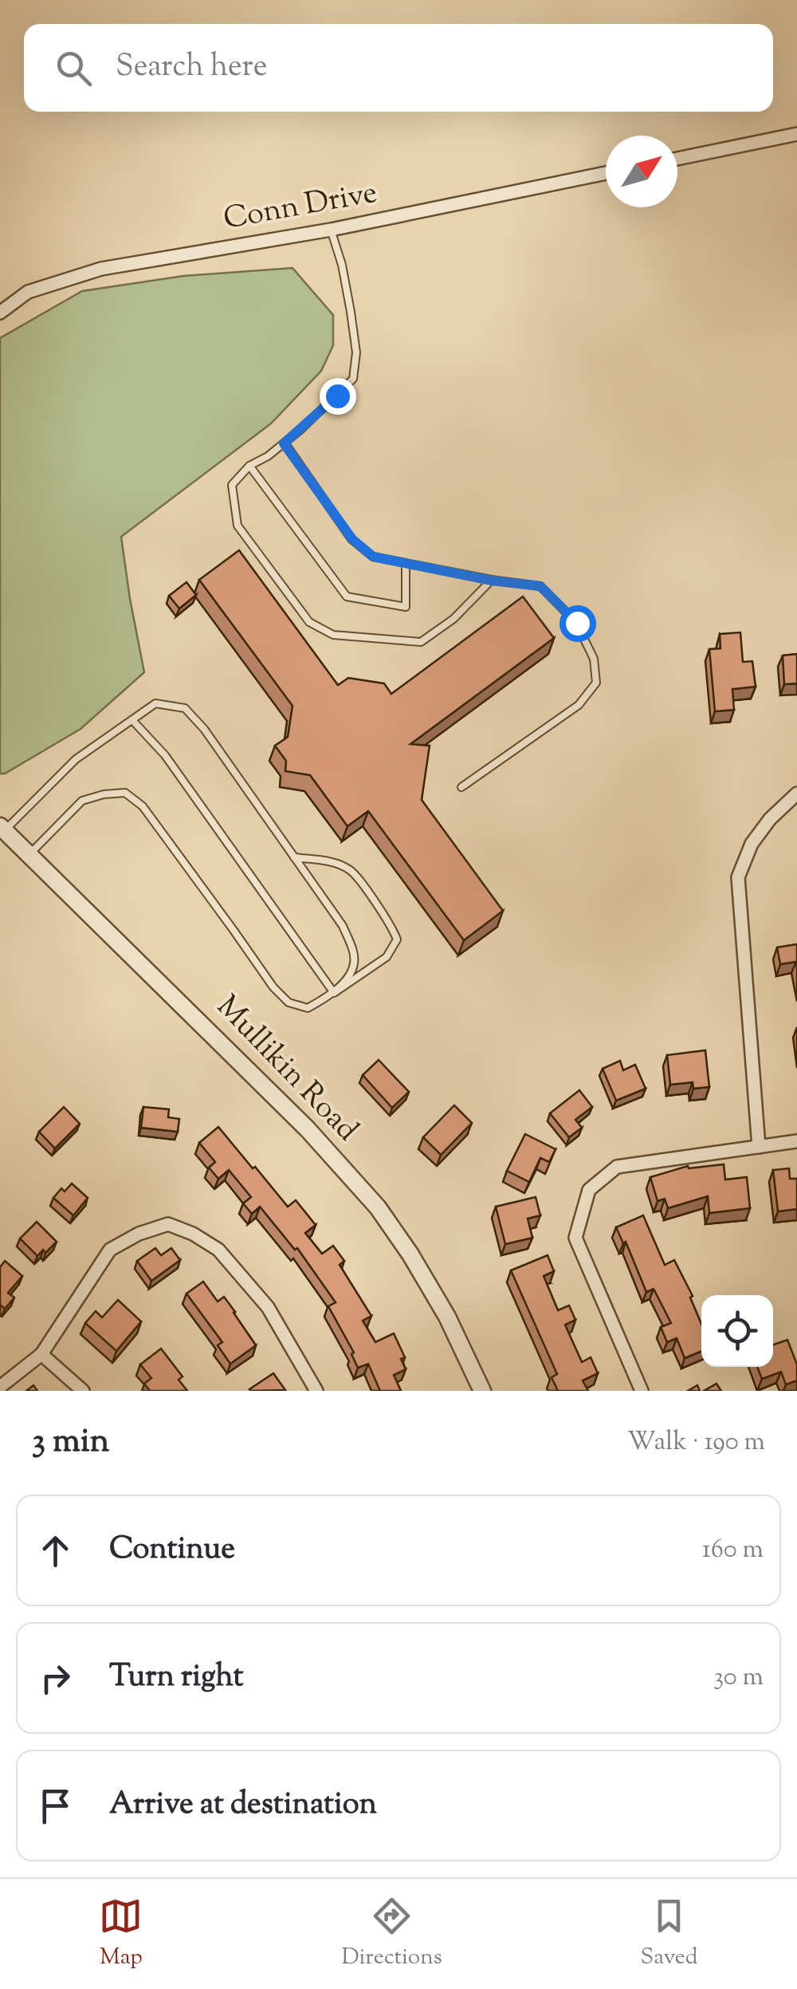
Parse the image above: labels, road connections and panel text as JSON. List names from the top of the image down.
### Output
{
  "streets": {
    "street": ["Conn Drive", "Mullikin Road"]
  },
  "north": "top right",
  "page": {
    "search": "Search here",
    "heading": ["3 min", "Walk · 190 m"],
    "list": [
      ["Continue", "160 m"],
      ["Turn right", "30 m"],
      "Arrive at destination"
    ],
    "nav": ["Map", "Directions", "Saved"]
  }
}
